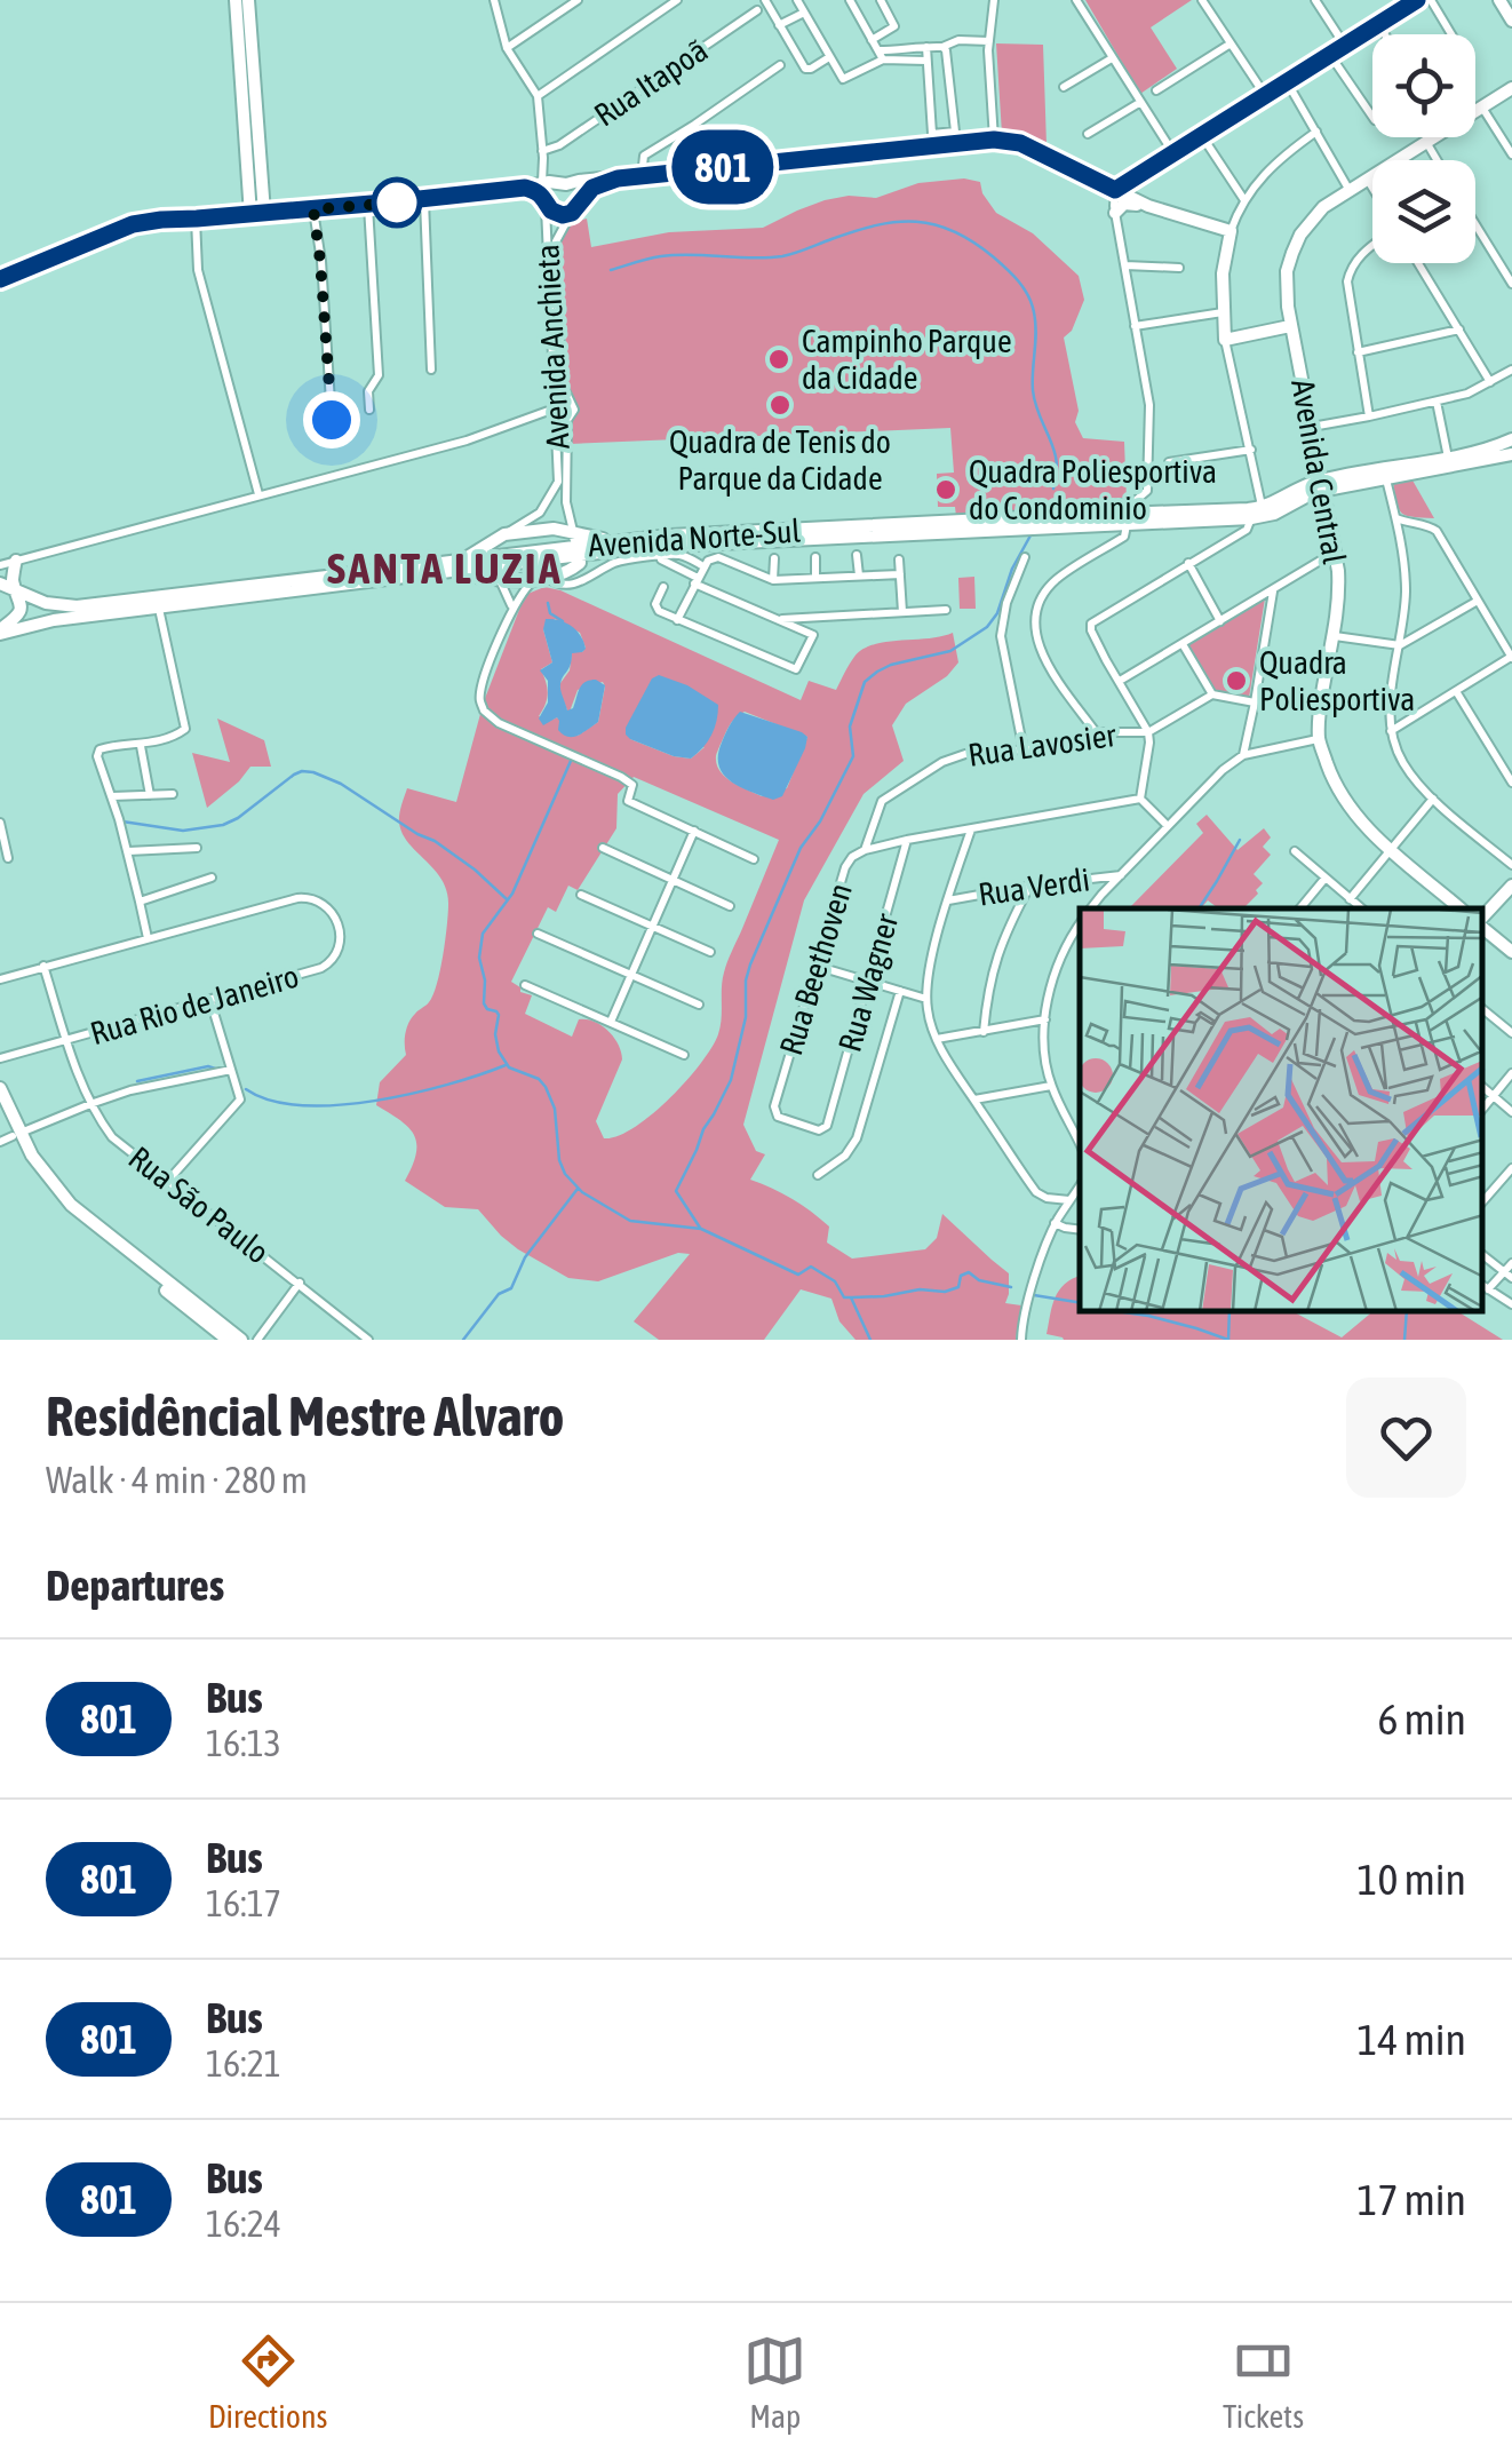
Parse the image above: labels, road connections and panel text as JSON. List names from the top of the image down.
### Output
{
  "streets": {
    "main road": ["Avenida Central", "Avenida Norte-Sul"],
    "street": [
      "Rua Itapoã",
      "Avenida Anchieta",
      "Rua Lavosier",
      "Rua Verdi",
      "Rua Beethoven",
      "Rua Wagner",
      "Rua Rio de Janeiro",
      "Rua São Paulo"
    ]
  },
  "crossings": [
    ["Rua Itapoã", "Avenida Anchieta"],
    ["Avenida Anchieta", "Avenida Norte-Sul"],
    ["Avenida Central", "Avenida Norte-Sul"],
    ["Rua Lavosier", "Rua Beethoven"],
    ["Rua Beethoven", "Rua Wagner"],
    ["Rua Rio de Janeiro", "Rua São Paulo"]
  ],
  "districts": ["SANTA LUZIA"],
  "places": [
    "Campinho Parque da Cidade",
    "Quadra de Tenis do Parque da Cidade",
    "Quadra Poliesportiva do Condominio",
    "Quadra Poliesportiva"
  ],
  "lines": ["bus line 801"],
  "page": {
    "on_map": "801",
    "heading": [
      ["Residêncial Mestre Alvaro", "Walk · 4 min · 280 m"],
      "Departures"
    ],
    "list": [
      {
        "mark": "801",
        "name": "Bus",
        "note": "16:13",
        "value": "6 min"
      },
      {
        "mark": "801",
        "name": "Bus",
        "note": "16:17",
        "value": "10 min"
      },
      {
        "mark": "801",
        "name": "Bus",
        "note": "16:21",
        "value": "14 min"
      },
      {
        "mark": "801",
        "name": "Bus",
        "note": "16:24",
        "value": "17 min"
      }
    ],
    "tabs": ["Directions", "Map", "Tickets"]
  }
}
